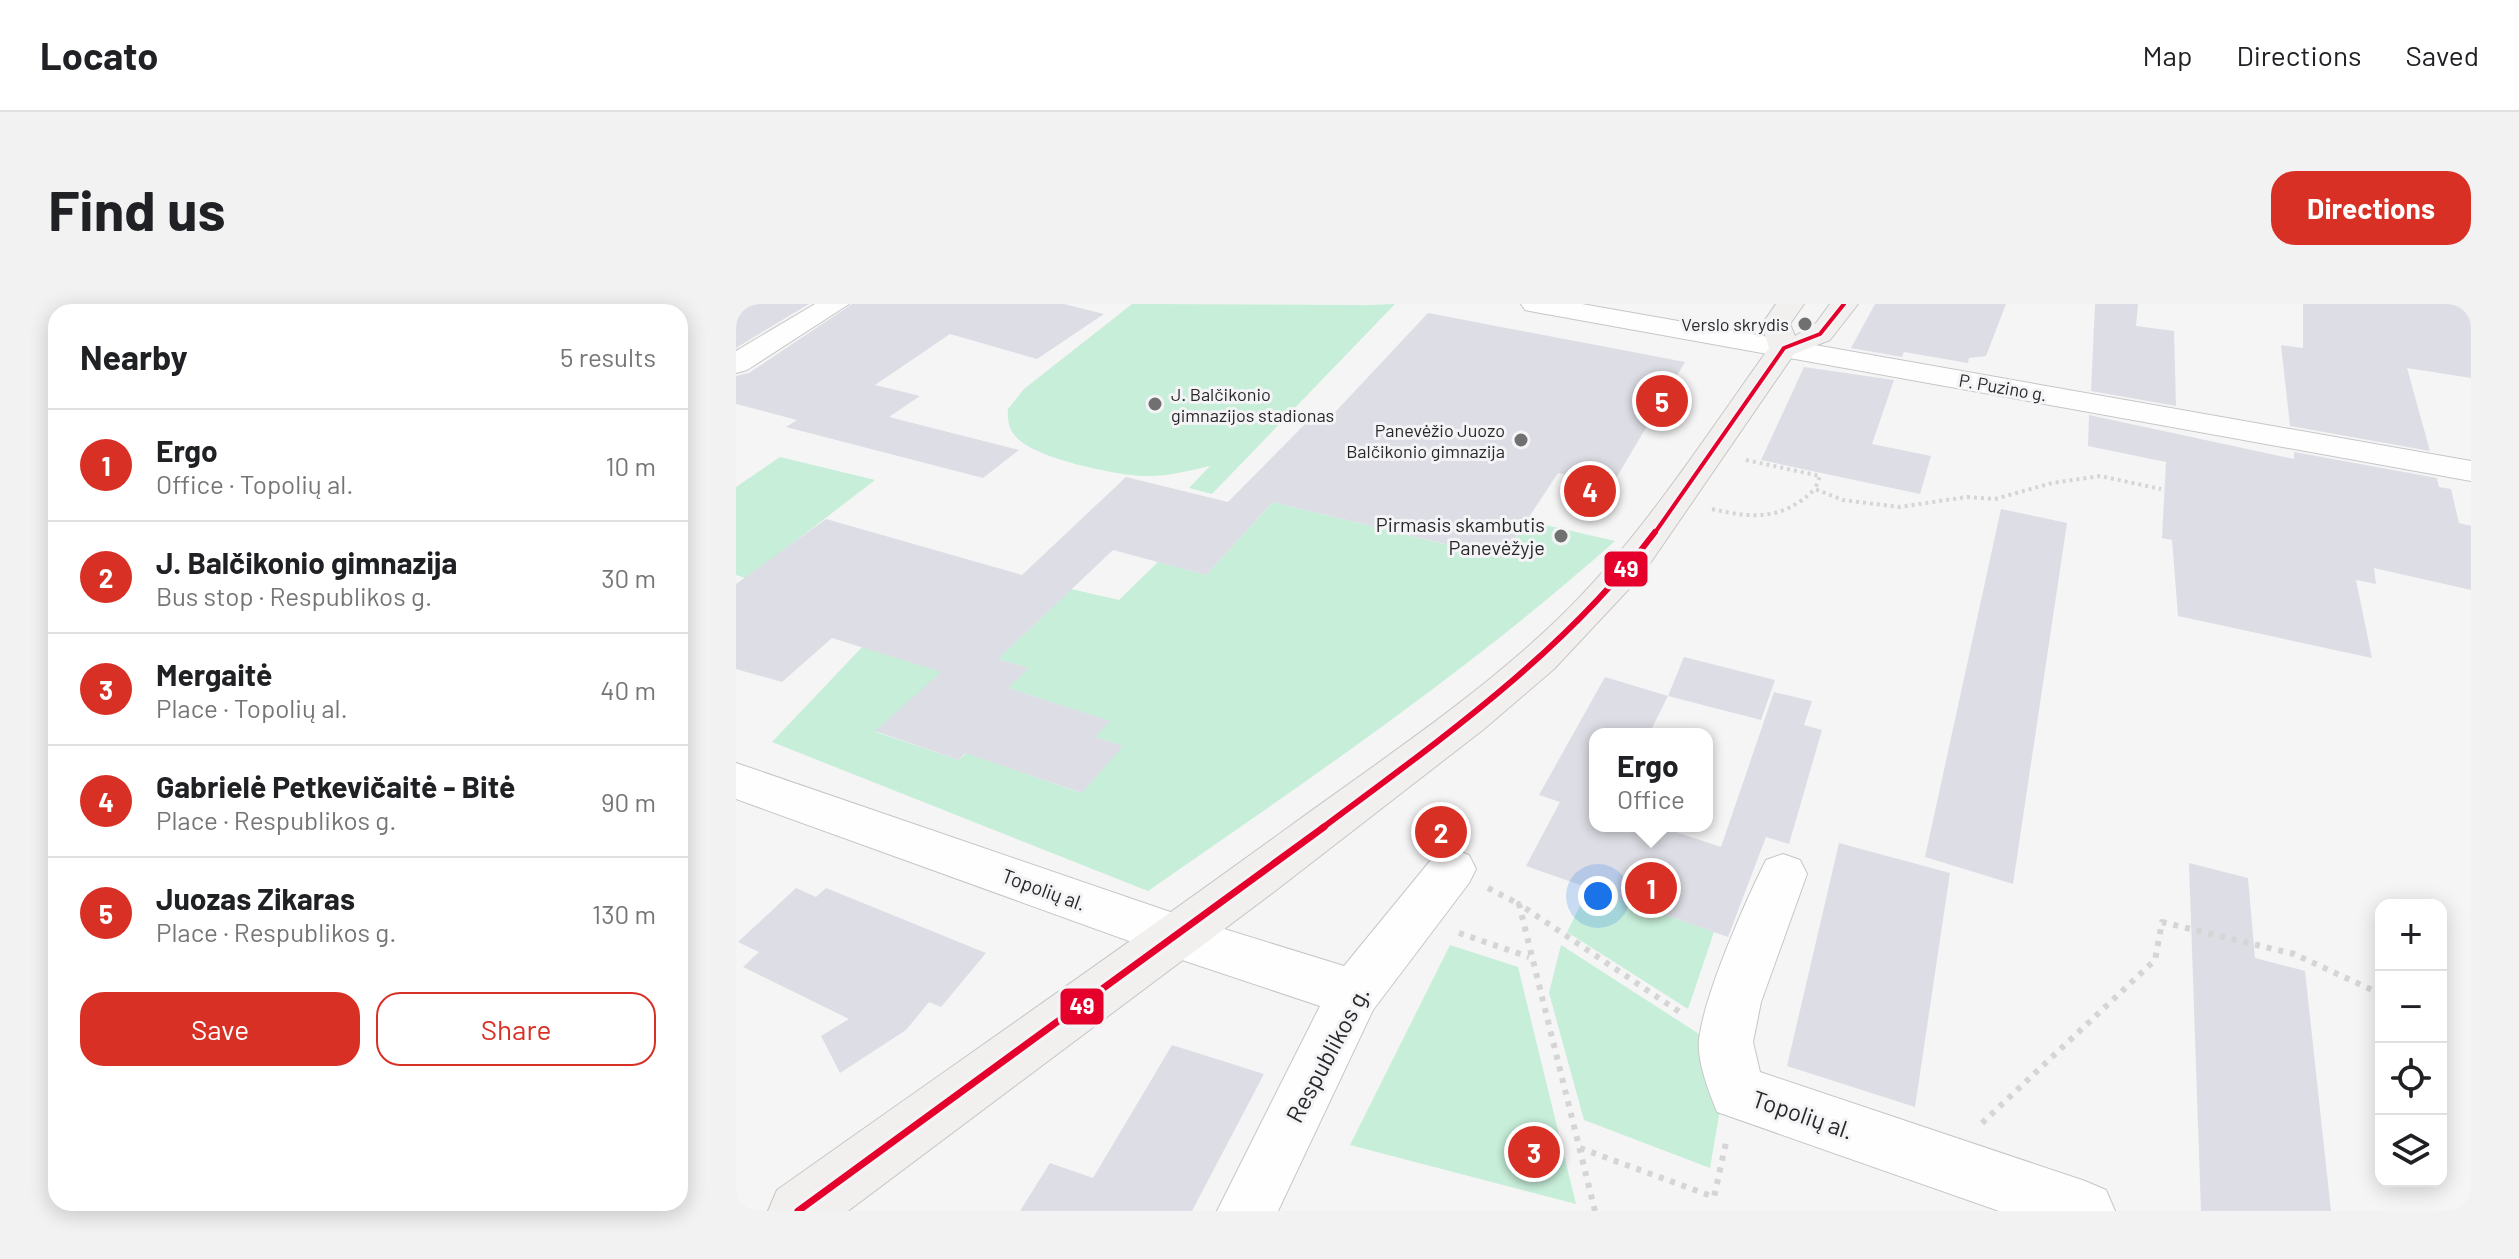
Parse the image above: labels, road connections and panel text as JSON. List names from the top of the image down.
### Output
{
  "streets": {
    "street": ["P. Puzino g.", "Topolių al.", "Respublikos g."]
  },
  "crossings": [
    ["Topolių al.", "Respublikos g."]
  ],
  "places": [
    "Verslo skrydis",
    "J. Balčikonio gimnazijos stadionas",
    "Panevėžio Juozo Balčikonio gimnazija",
    "Pirmasis skambutis Panevėžyje"
  ],
  "lines": ["transit line 49"],
  "page": {
    "header": "Locato",
    "nav": ["Map", "Directions", "Saved"],
    "buttons": [
      "Directions",
      ["Save", "Share"]
    ],
    "title": "Find us",
    "heading": ["Nearby", "5 results"],
    "pins": [
      "5",
      "4",
      "2",
      "1",
      "3"
    ],
    "list": [
      {
        "mark": "1",
        "name": "Ergo",
        "note": "Office · Topolių al.",
        "value": "10 m"
      },
      {
        "mark": "2",
        "name": "J. Balčikonio gimnazija",
        "note": "Bus stop · Respublikos g.",
        "value": "30 m"
      },
      {
        "mark": "3",
        "name": "Mergaitė",
        "note": "Place · Topolių al.",
        "value": "40 m"
      },
      {
        "mark": "4",
        "name": "Gabrielė Petkevičaitė - Bitė",
        "note": "Place · Respublikos g.",
        "value": "90 m"
      },
      {
        "mark": "5",
        "name": "Juozas Zikaras",
        "note": "Place · Respublikos g.",
        "value": "130 m"
      }
    ],
    "popup": ["Ergo", "Office"],
    "map_buttons": ["+", "−"]
  }
}
